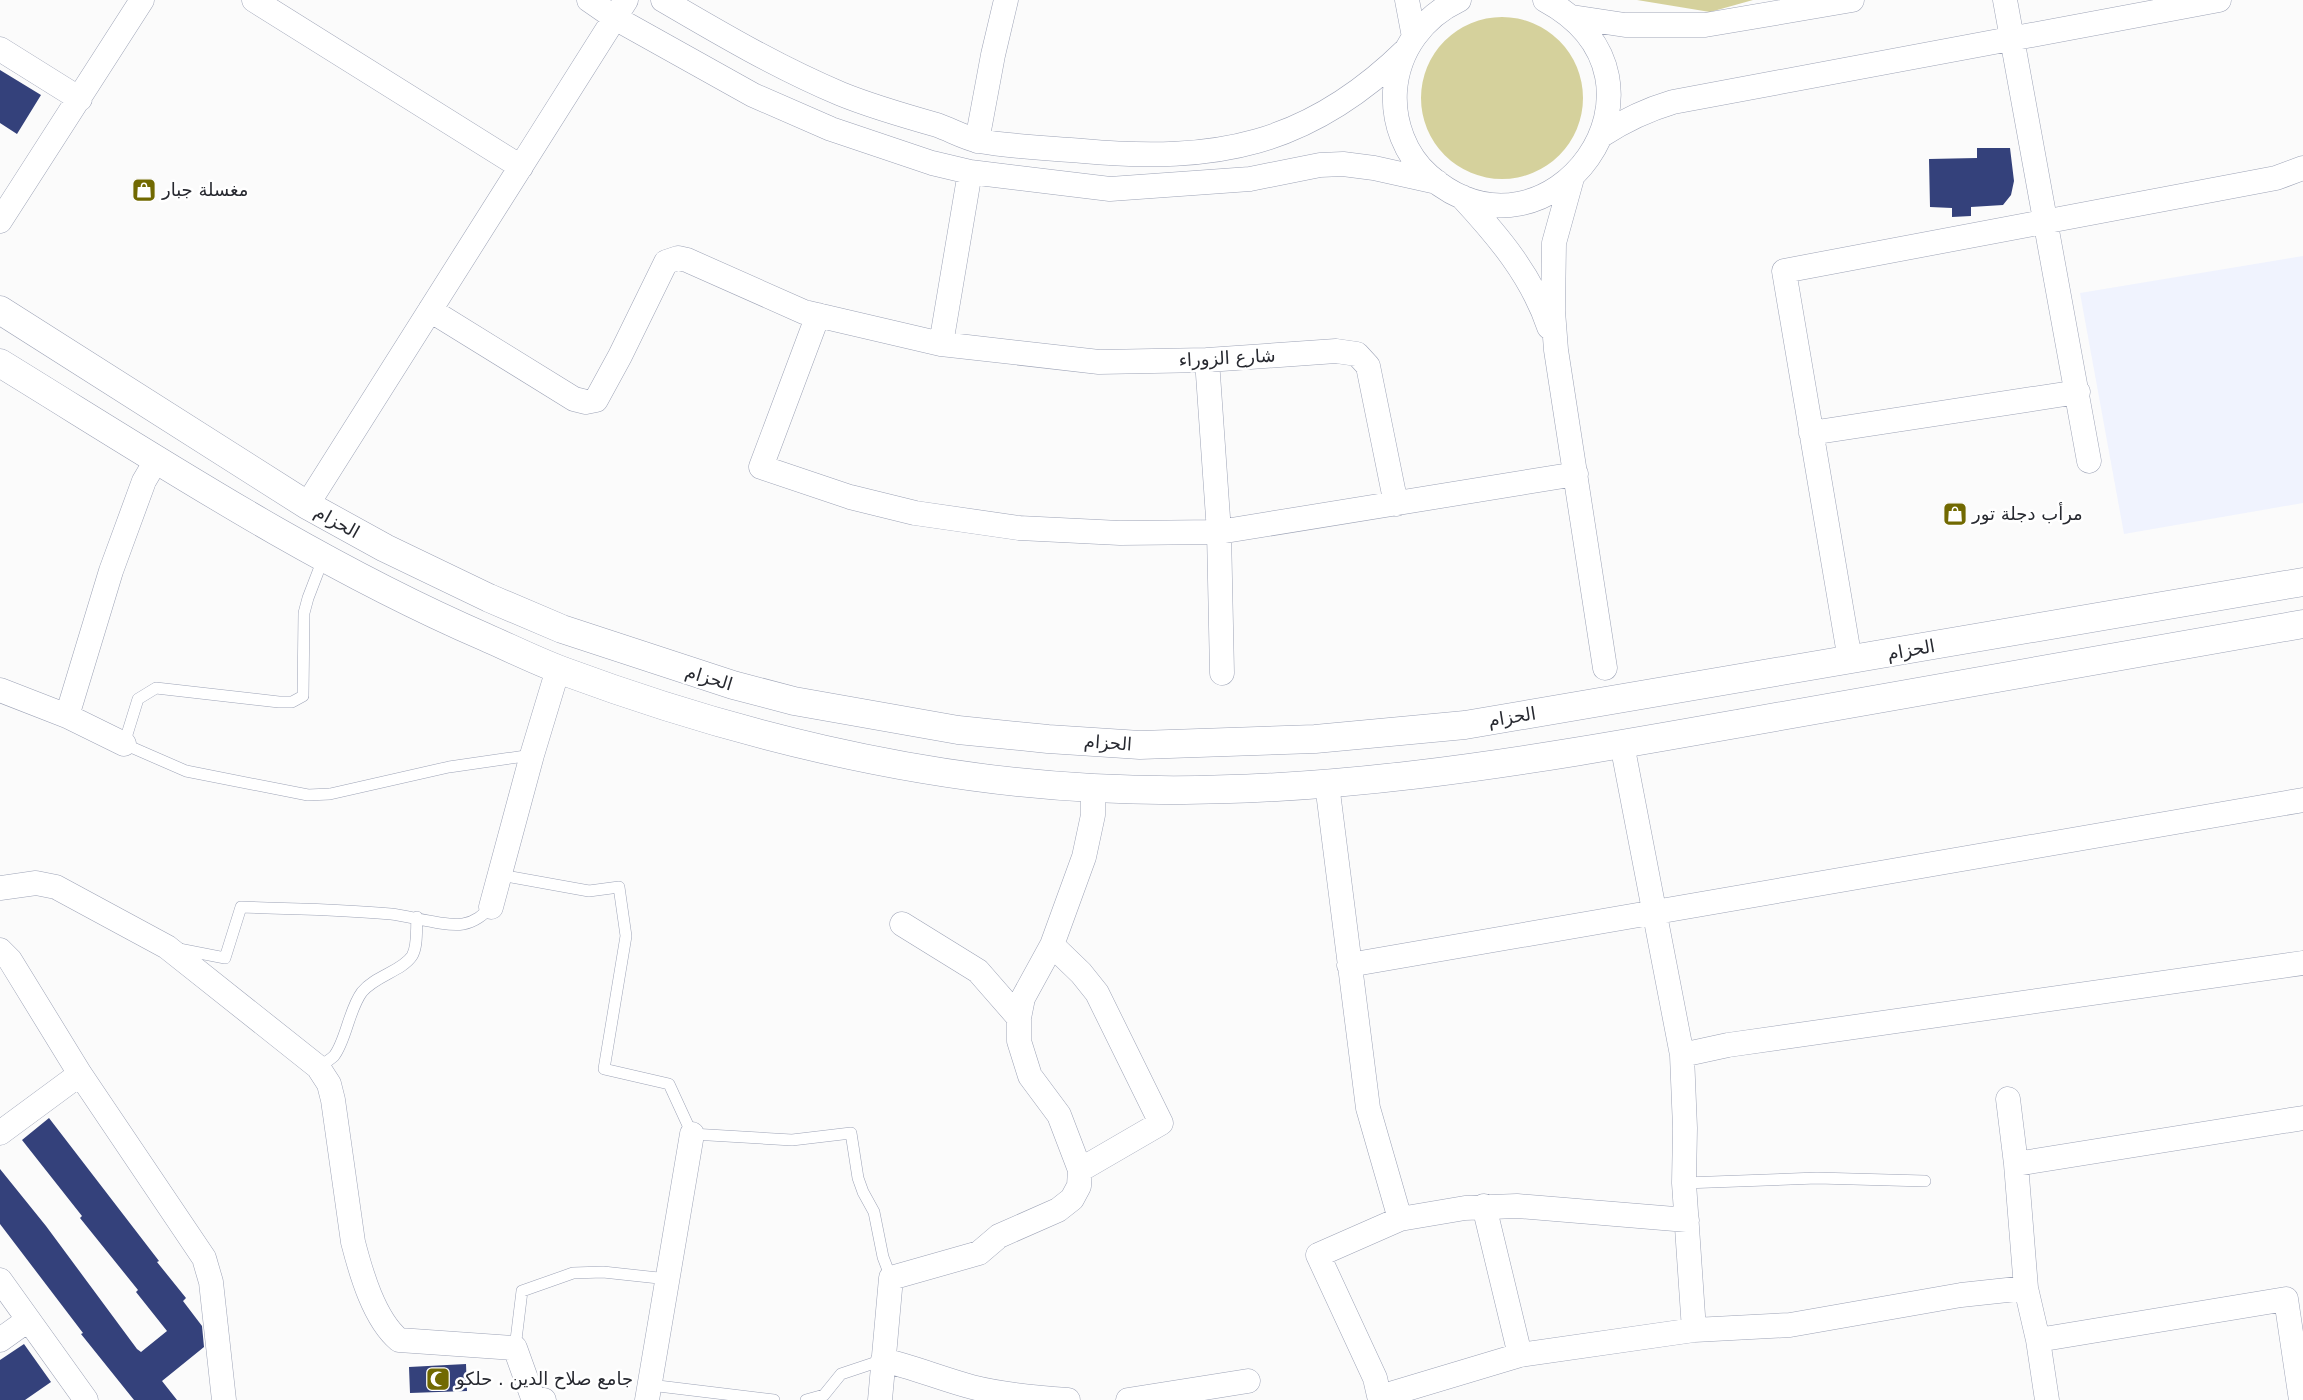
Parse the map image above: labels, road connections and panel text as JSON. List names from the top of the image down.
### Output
{
  "streets": {
    "main road": ["الحزام"],
    "street": ["شارع الزوراء"]
  },
  "places": {
    "shop": ["مغسلة جبار", "مرأب دجلة تور"],
    "mosque": ["جامع صلاح الدين . حلكو"]
  }
}
